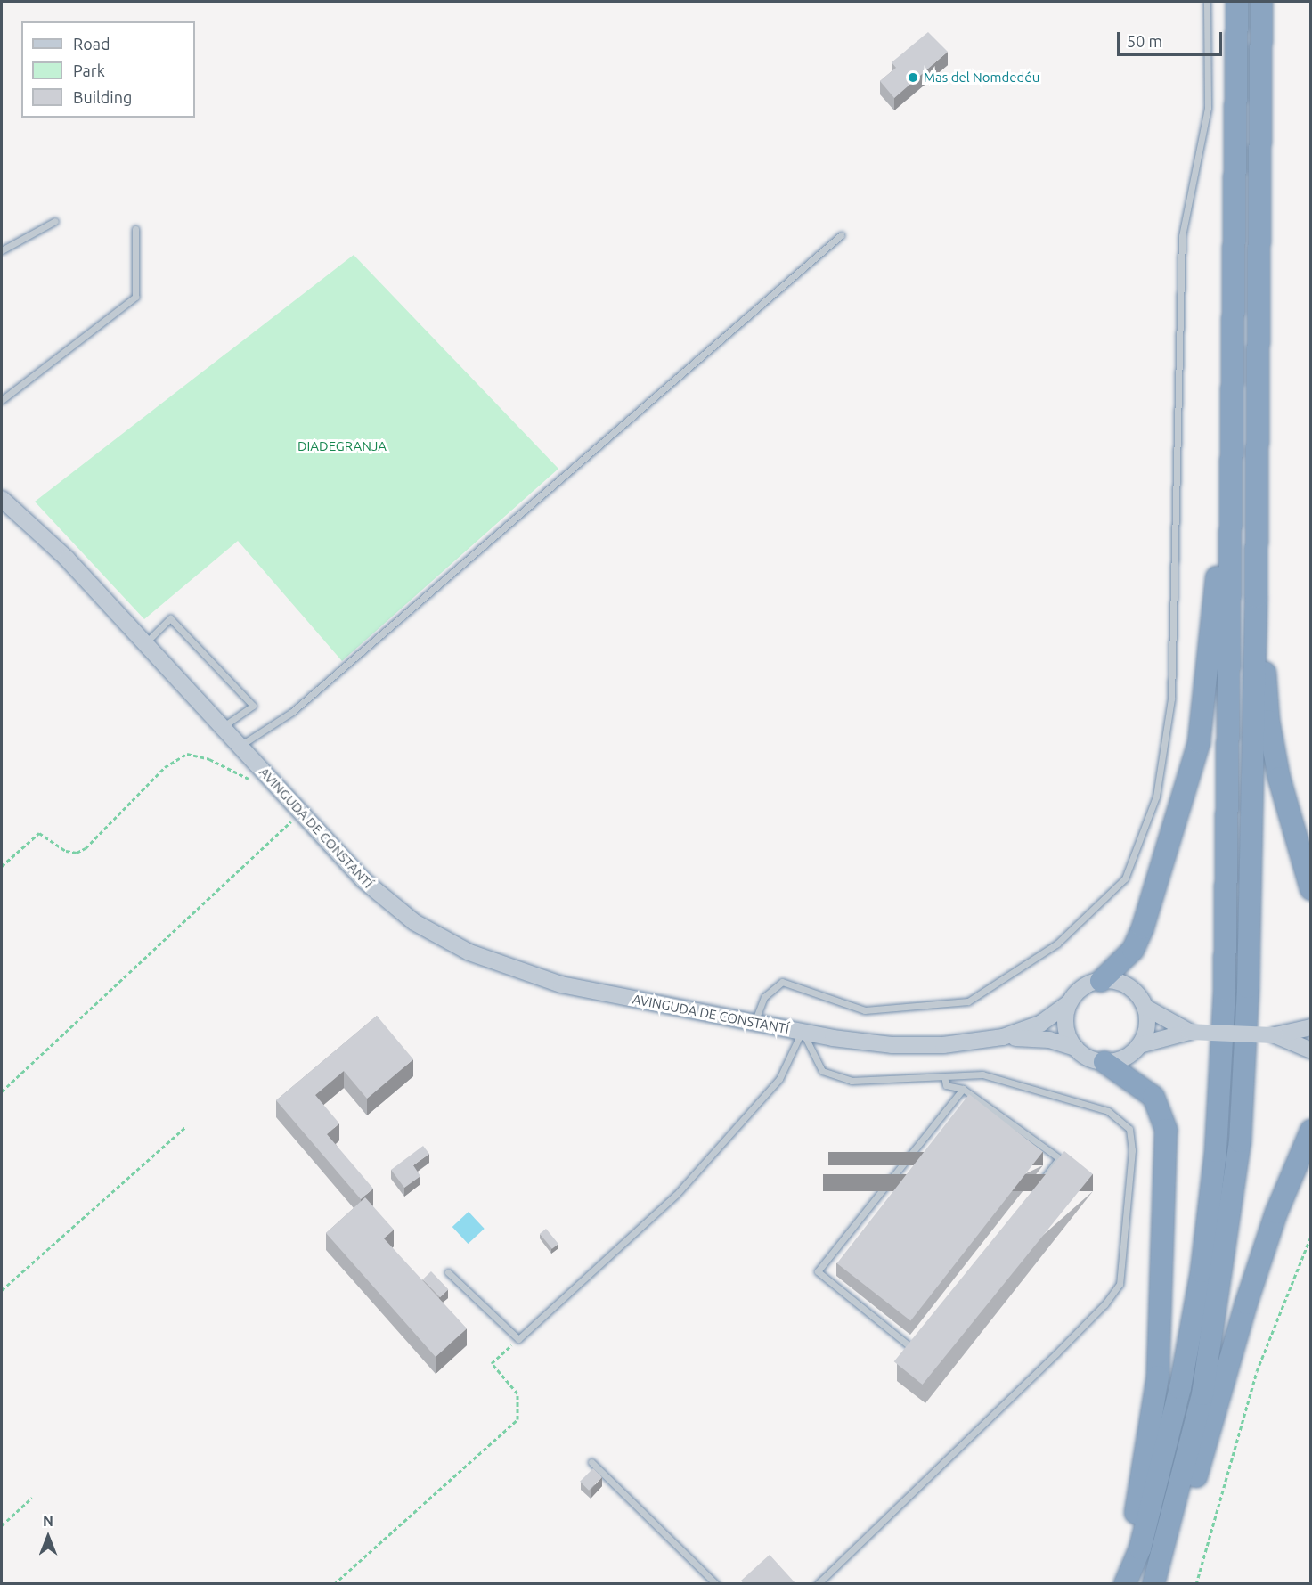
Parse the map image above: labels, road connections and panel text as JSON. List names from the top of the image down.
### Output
{
  "streets": {
    "main road": ["AVINGUDA DE CONSTANTÍ"]
  },
  "parks": ["DIADEGRANJA"],
  "places": ["Mas del Nomdedéu"],
  "legend": ["Road", "Park", "Building"],
  "scale_bar": "50 m",
  "north": "top"
}
